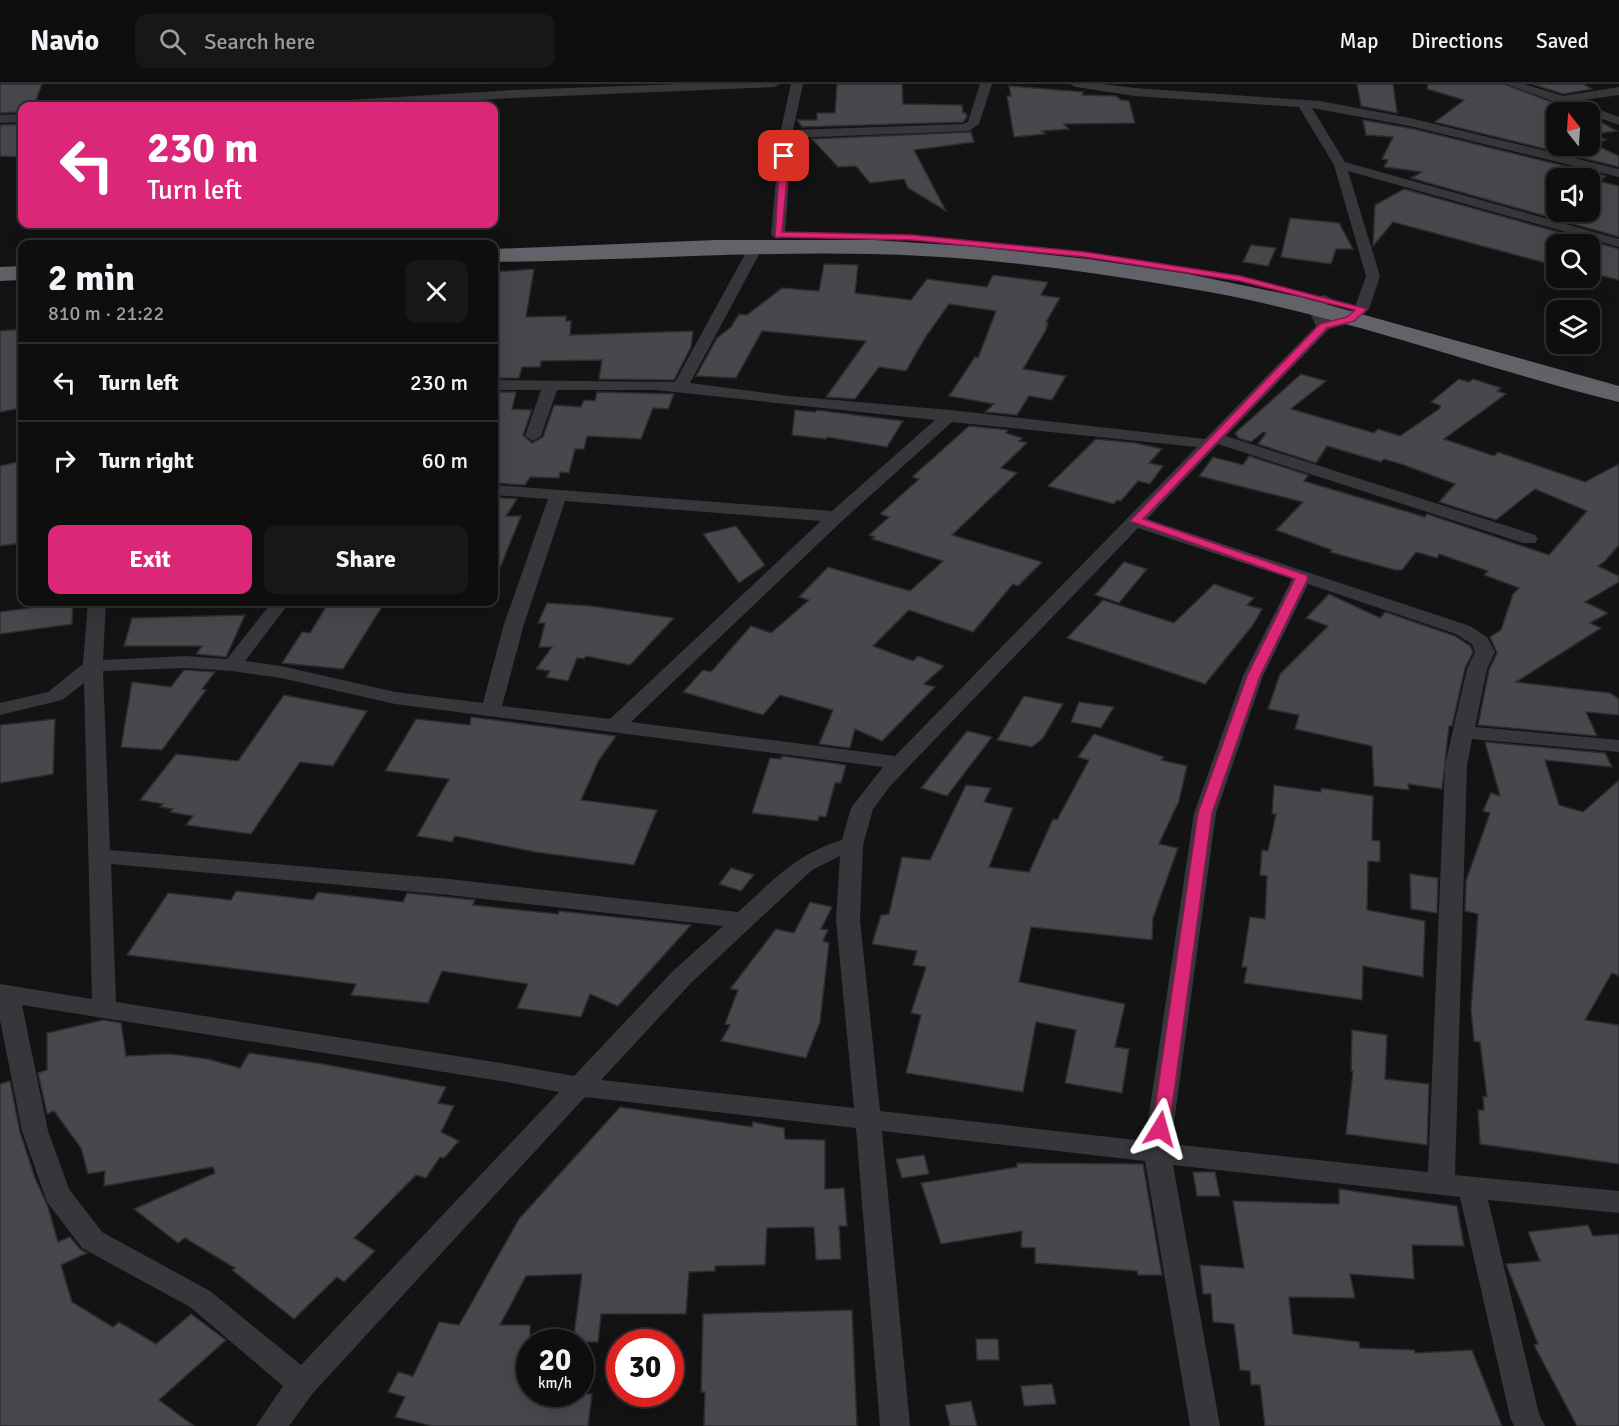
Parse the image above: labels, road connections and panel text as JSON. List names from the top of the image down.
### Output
{
  "north": "top",
  "page": {
    "header": "Navio",
    "search": "Search here",
    "nav": ["Map", "Directions", "Saved"],
    "turn": ["230 m", "Turn left"],
    "heading": ["2 min", "810 m · 21:22"],
    "list": [
      {
        "name": "Turn left",
        "value": "230 m"
      },
      {
        "name": "Turn right",
        "value": "60 m"
      }
    ],
    "buttons": ["Exit", "Share"],
    "speed": "20 km/h",
    "limit": "30"
  }
}
